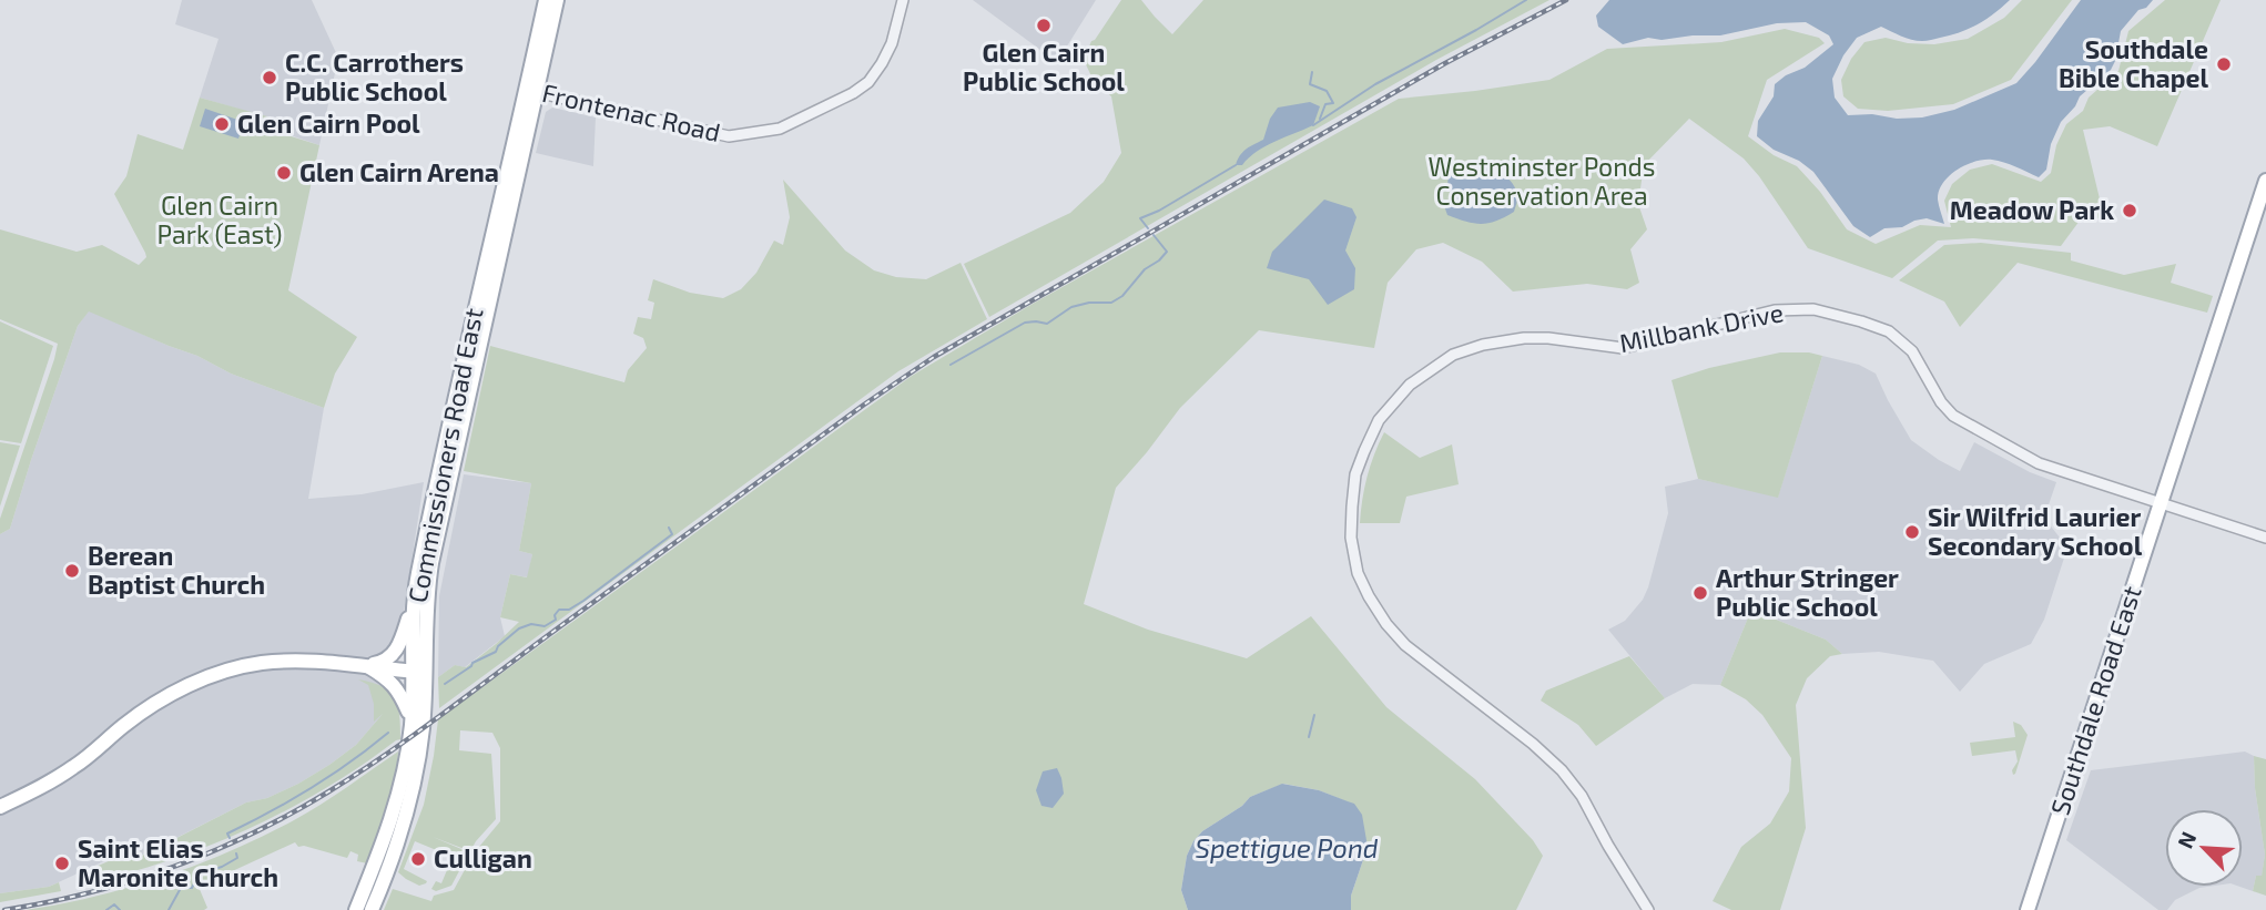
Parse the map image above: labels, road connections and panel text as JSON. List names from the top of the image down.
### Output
{
  "streets": {
    "main road": ["Commissioners Road East", "Southdale Road East"],
    "street": ["Frontenac Road", "Millbank Drive"]
  },
  "crossings": [
    ["Frontenac Road", "Commissioners Road East"],
    ["Millbank Drive", "Southdale Road East"]
  ],
  "water": ["Spettigue Pond"],
  "parks": ["Westminster Ponds Conservation Area", "Glen Cairn Park (East)"],
  "places": [
    "Glen Cairn Public School",
    "Southdale Bible Chapel",
    "C.C. Carrothers Public School",
    "Glen Cairn Pool",
    "Glen Cairn Arena",
    "Meadow Park",
    "Sir Wilfrid Laurier Secondary School",
    "Berean Baptist Church",
    "Arthur Stringer Public School",
    "Culligan",
    "Saint Elias Maronite Church"
  ],
  "north": "top left"
}
